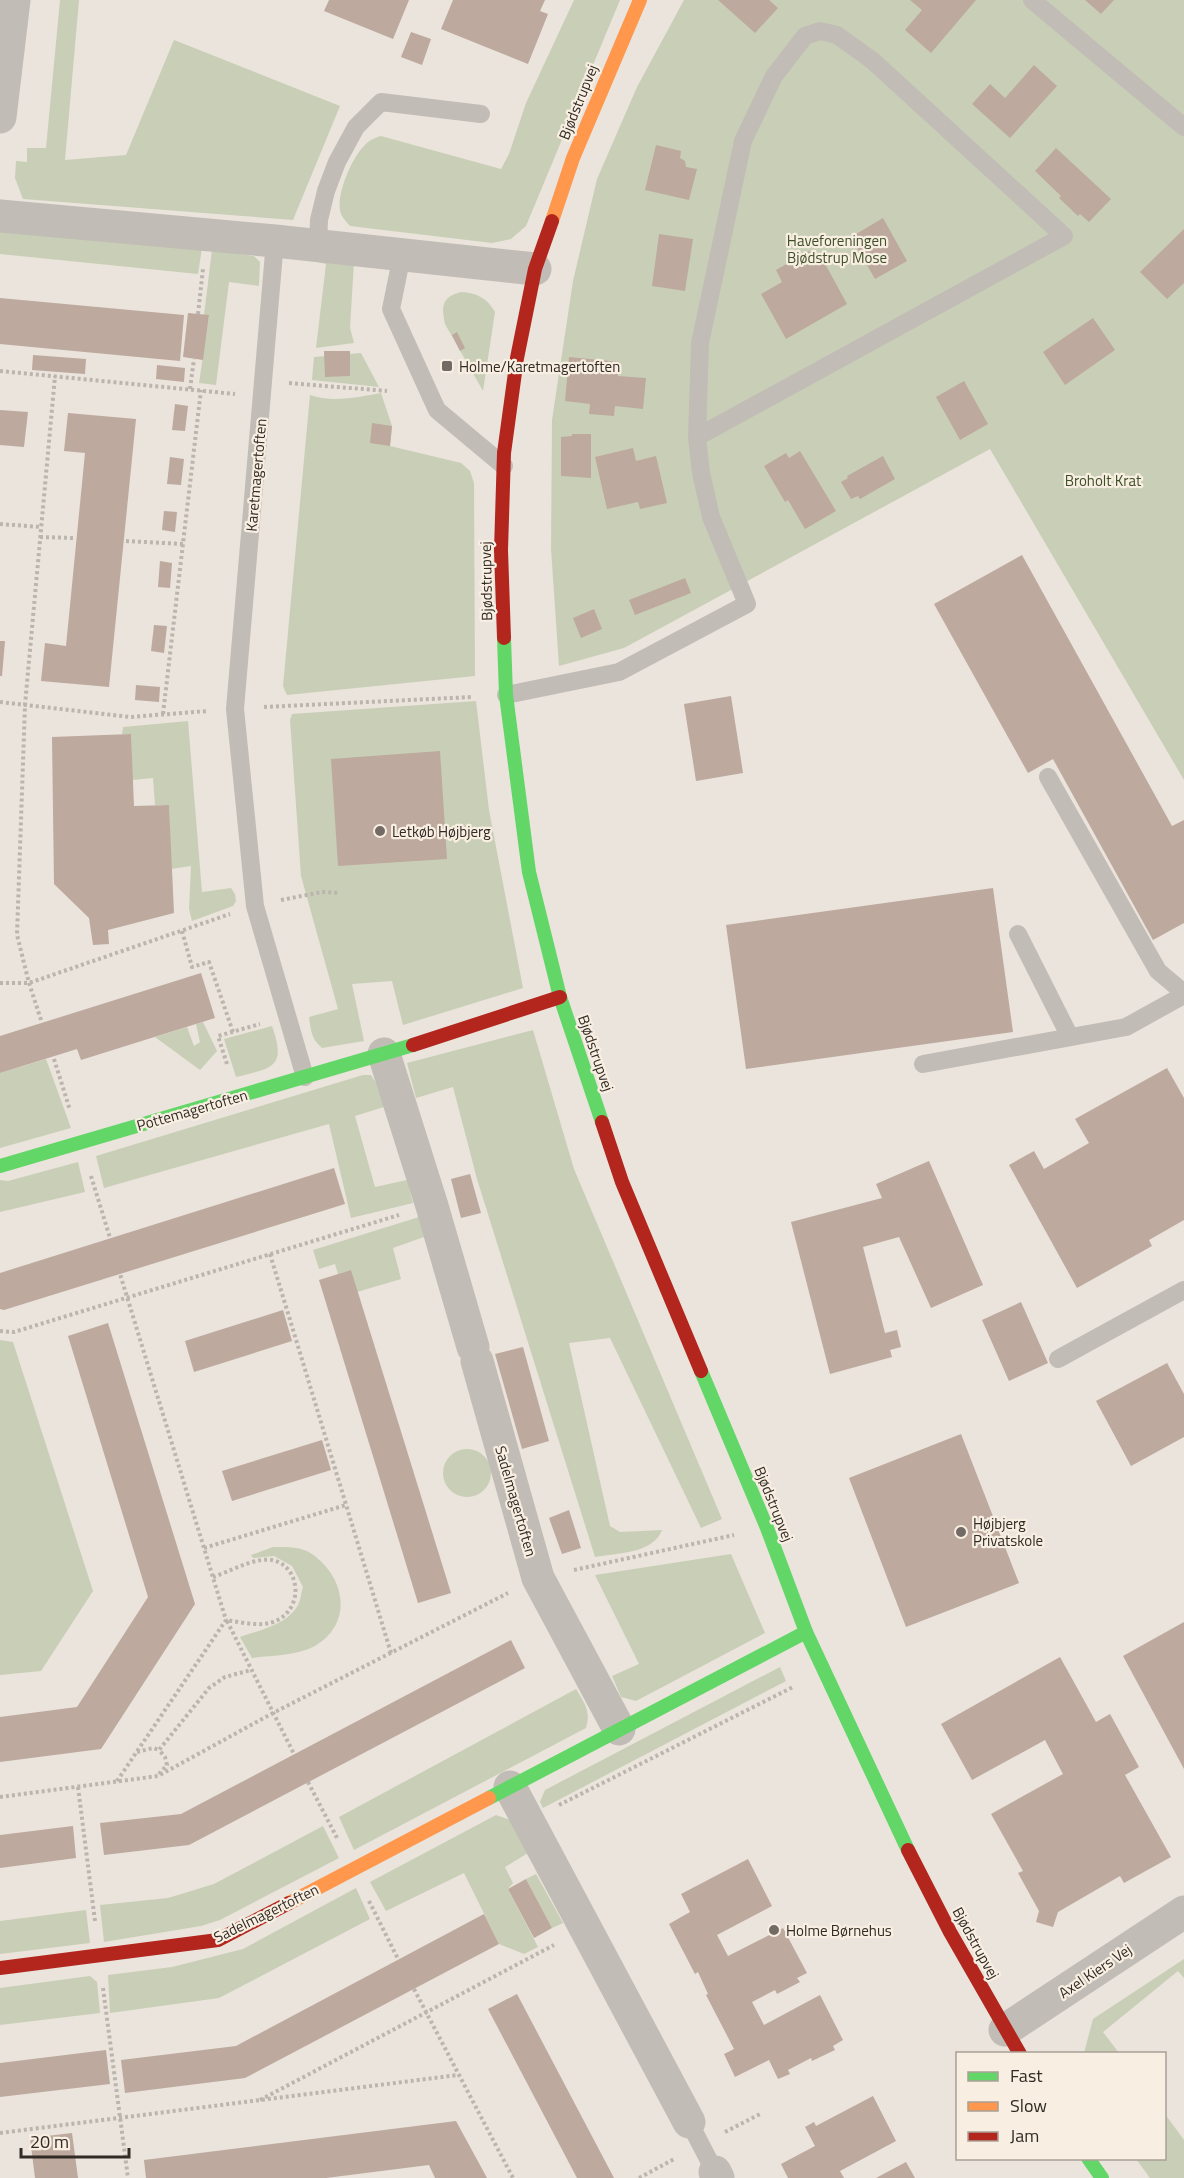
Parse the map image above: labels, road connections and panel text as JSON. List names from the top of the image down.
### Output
{
  "streets": {
    "street": [
      "Bjødstrupvej",
      "Pottemagertoften",
      "Sadelmagertoften",
      "Axel Kiers Vej"
    ],
    "lane": ["Karetmagertoften"]
  },
  "crossings": [
    ["Bjødstrupvej", "Pottemagertoften"],
    ["Bjødstrupvej", "Sadelmagertoften"],
    ["Bjødstrupvej", "Axel Kiers Vej"],
    ["Karetmagertoften", "Pottemagertoften"]
  ],
  "parks": ["Haveforeningen Bjødstrup Mose", "Broholt Krat"],
  "places": {
    "transit": ["Holme/Karetmagertoften"],
    "other": ["Letkøb Højbjerg", "Højbjerg Privatskole", "Holme Børnehus"]
  },
  "legend": ["Fast", "Slow", "Jam"],
  "scale_bar": "20 m"
}
